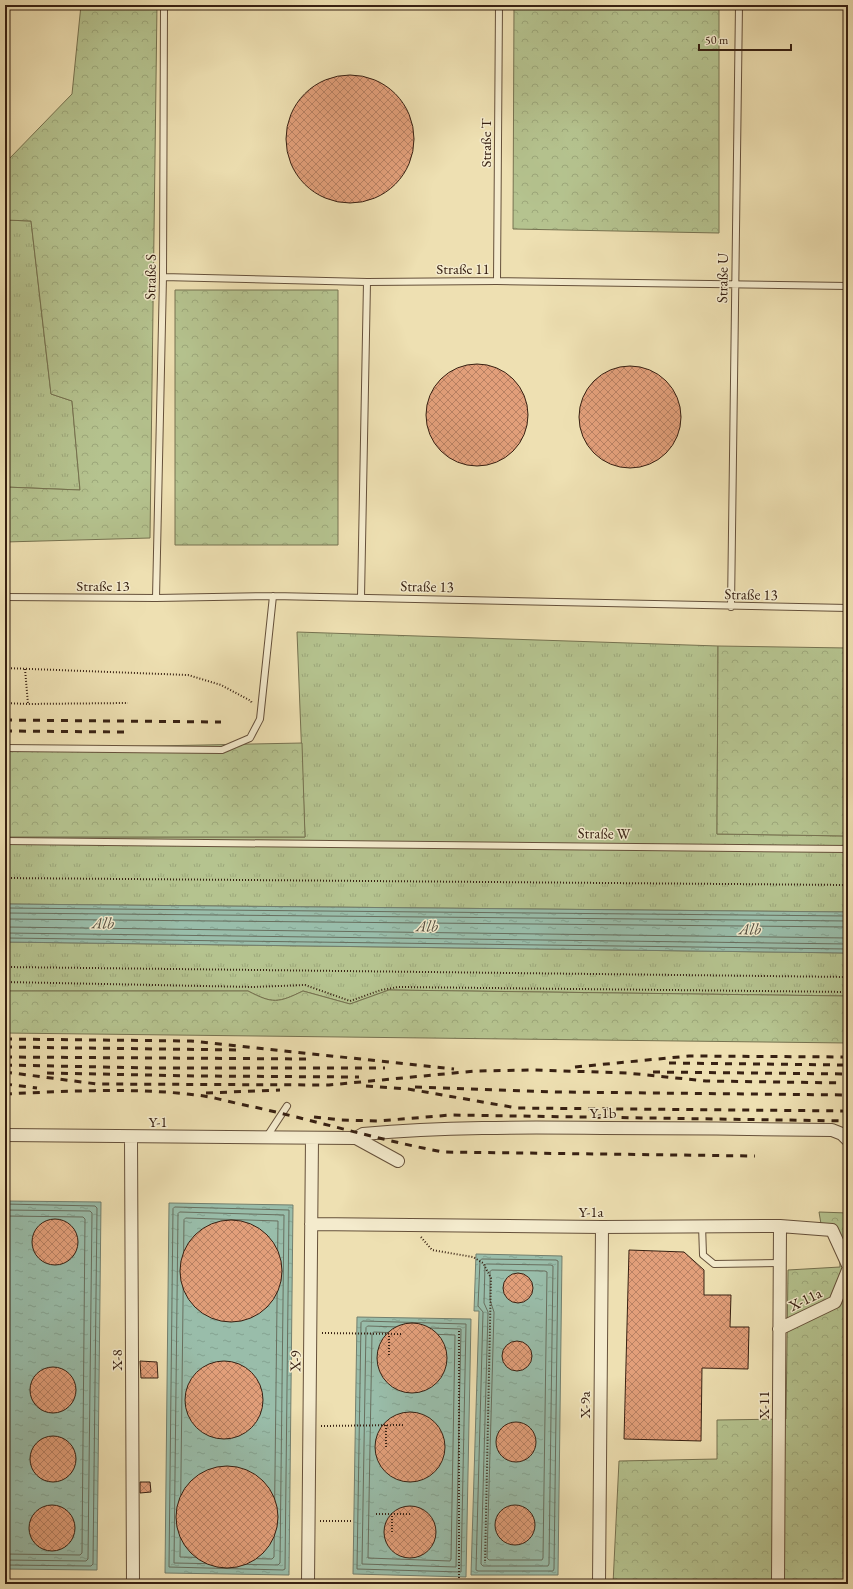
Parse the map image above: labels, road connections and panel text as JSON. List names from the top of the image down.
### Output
{
  "streets": {
    "street": [
      "Y-1b",
      "Y-1",
      "Y-1a",
      "X-11a",
      "X-8",
      "X-9",
      "X-9a",
      "X-11"
    ],
    "lane": [
      "Straße T",
      "Straße 11",
      "Straße S",
      "Straße U",
      "Straße 13",
      "Straße W"
    ]
  },
  "crossings": [
    ["Straße T", "Straße 11"],
    ["Straße 11", "Straße S"],
    ["Straße 11", "Straße U"],
    ["Straße S", "Straße 13"],
    ["Straße U", "Straße 13"],
    ["Y-1b", "Y-1"],
    ["Y-1b", "X-9"],
    ["Y-1", "X-8"],
    ["Y-1", "X-9"],
    ["Y-1a", "X-9"],
    ["Y-1a", "X-9a"],
    ["Y-1a", "X-11"],
    ["X-11a", "X-11"]
  ],
  "water": ["Alb"],
  "scale_bar": "50 m"
}
